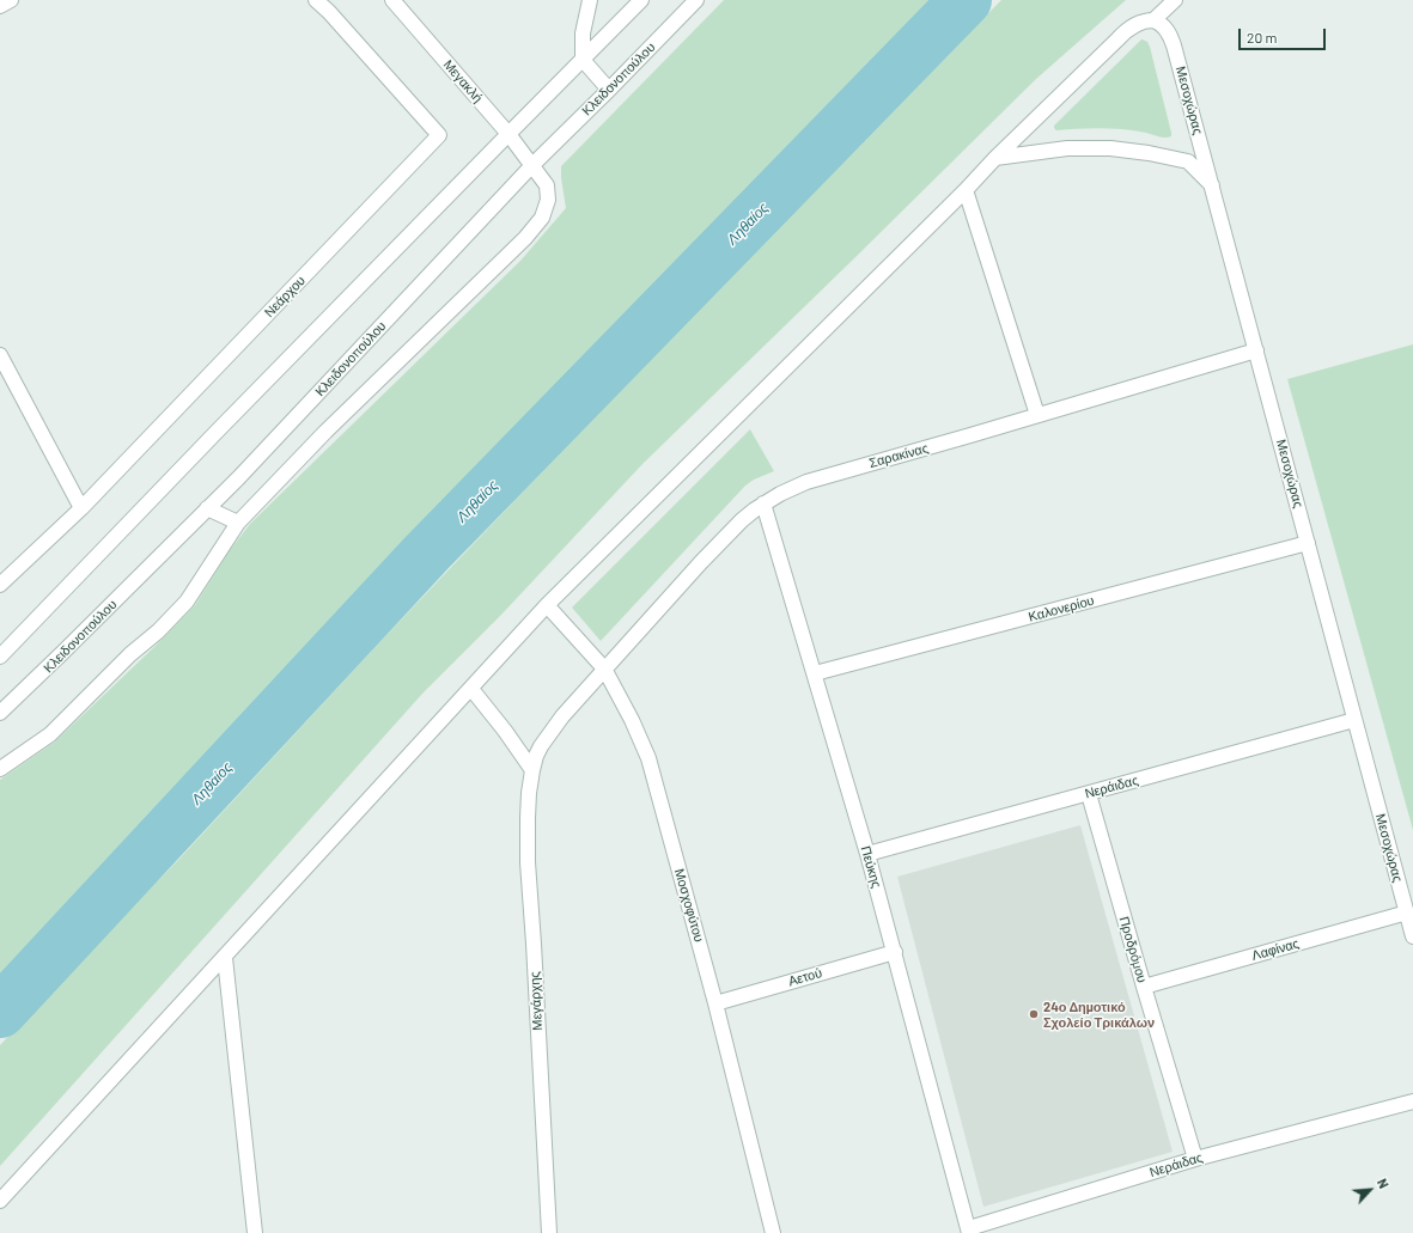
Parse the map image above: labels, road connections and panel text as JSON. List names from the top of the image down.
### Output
{
  "streets": {
    "street": [
      "Κλειδονοπούλου",
      "Μεγακλή",
      "Μεσοχώρας",
      "Νεάρχου",
      "Σαρακίνας",
      "Καλονερίου",
      "Νεράιδας",
      "Πεύκης",
      "Μοσχοφύτου",
      "Προδρόμου",
      "Λαφίνας",
      "Αετού",
      "Μεγάρχης"
    ]
  },
  "crossings": [
    ["Κλειδονοπούλου", "Μεγακλή"],
    ["Μεσοχώρας", "Σαρακίνας"],
    ["Μεσοχώρας", "Καλονερίου"],
    ["Μεσοχώρας", "Νεράιδας"],
    ["Μεσοχώρας", "Λαφίνας"],
    ["Σαρακίνας", "Πεύκης"],
    ["Σαρακίνας", "Μοσχοφύτου"],
    ["Σαρακίνας", "Μεγάρχης"],
    ["Καλονερίου", "Πεύκης"],
    ["Νεράιδας", "Πεύκης"],
    ["Νεράιδας", "Προδρόμου"],
    ["Πεύκης", "Αετού"],
    ["Μοσχοφύτου", "Αετού"],
    ["Μοσχοφύτου", "Μεγάρχης"],
    ["Προδρόμου", "Λαφίνας"]
  ],
  "water": ["Ληθαίος"],
  "places": ["24ο Δημοτικό Σχολείο Τρικάλων"],
  "scale_bar": "20 m",
  "north": "top right"
}
